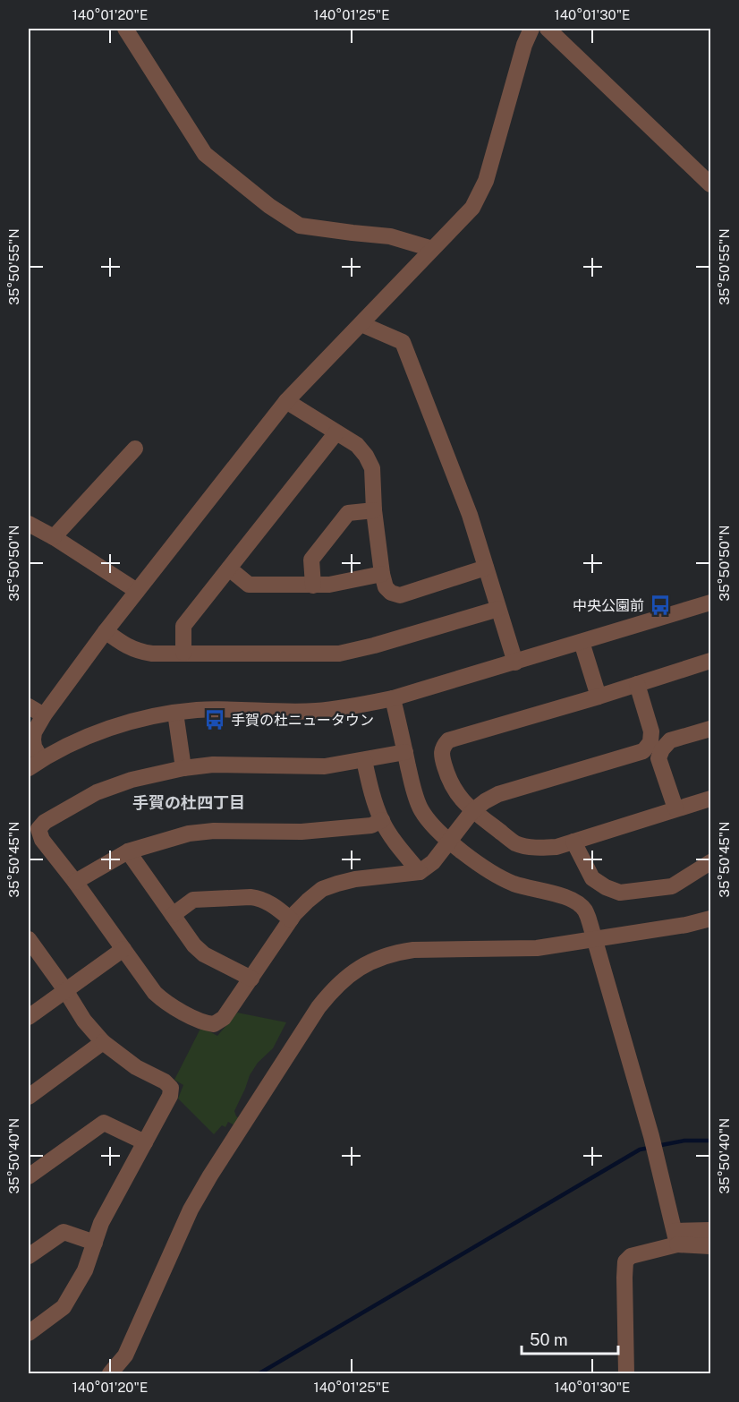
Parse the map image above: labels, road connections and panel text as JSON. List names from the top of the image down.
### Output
{
  "districts": ["手賀の杜四丁目"],
  "places": {
    "bus stop": ["中央公園前", "手賀の杜ニュータウン"]
  },
  "scale_bar": "50 m",
  "coordinates": [
    "140°01'20\"E",
    "140°01'25\"E",
    "140°01'30\"E",
    "35°50'55\"N",
    "35°50'50\"N",
    "35°50'45\"N",
    "35°50'40\"N"
  ]
}
